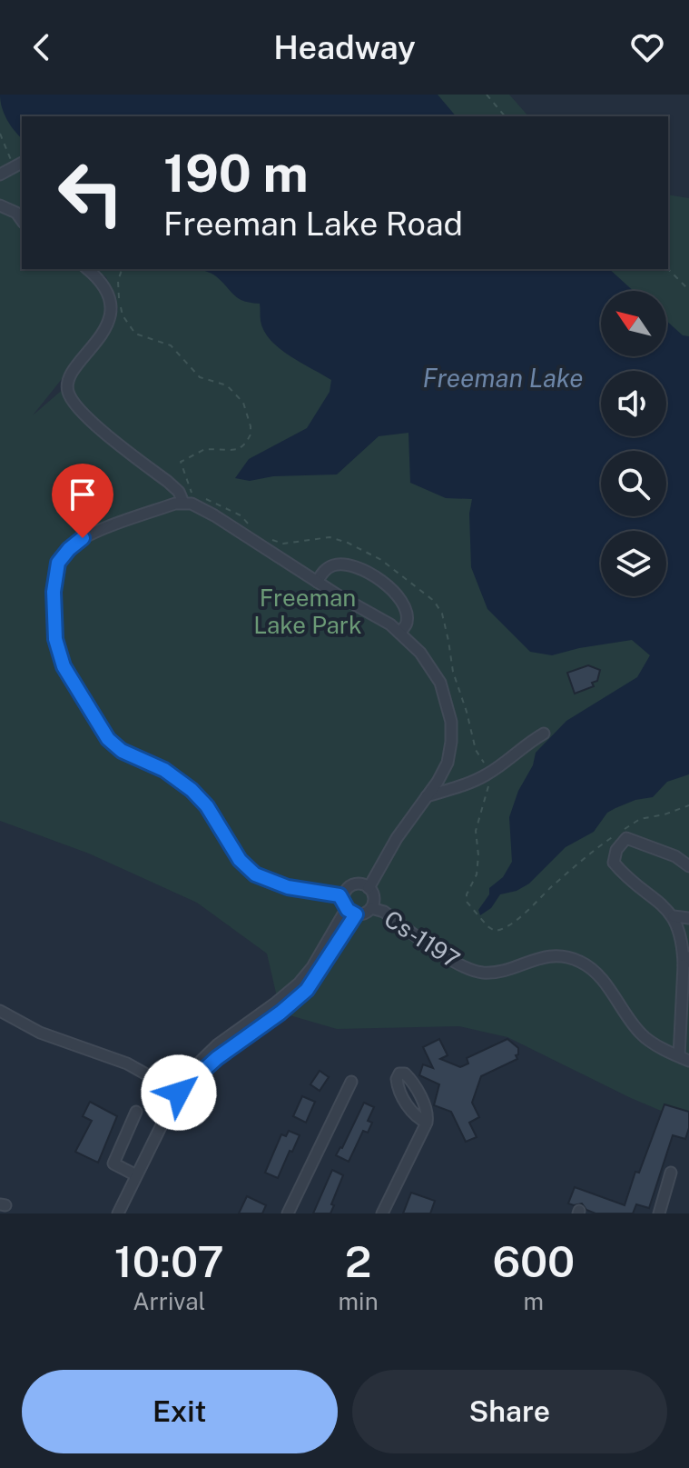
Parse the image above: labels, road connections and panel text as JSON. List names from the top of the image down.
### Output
{
  "streets": {
    "street": ["Cs-1197"]
  },
  "water": ["Freeman Lake"],
  "parks": ["Freeman Lake Park"],
  "north": "top left",
  "page": {
    "header": "Headway",
    "turn": ["190 m", "Freeman Lake Road"],
    "eta": [
      "10:07",
      "Arrival",
      "2",
      "min",
      "600",
      "m"
    ],
    "buttons": ["Exit", "Share"]
  }
}
